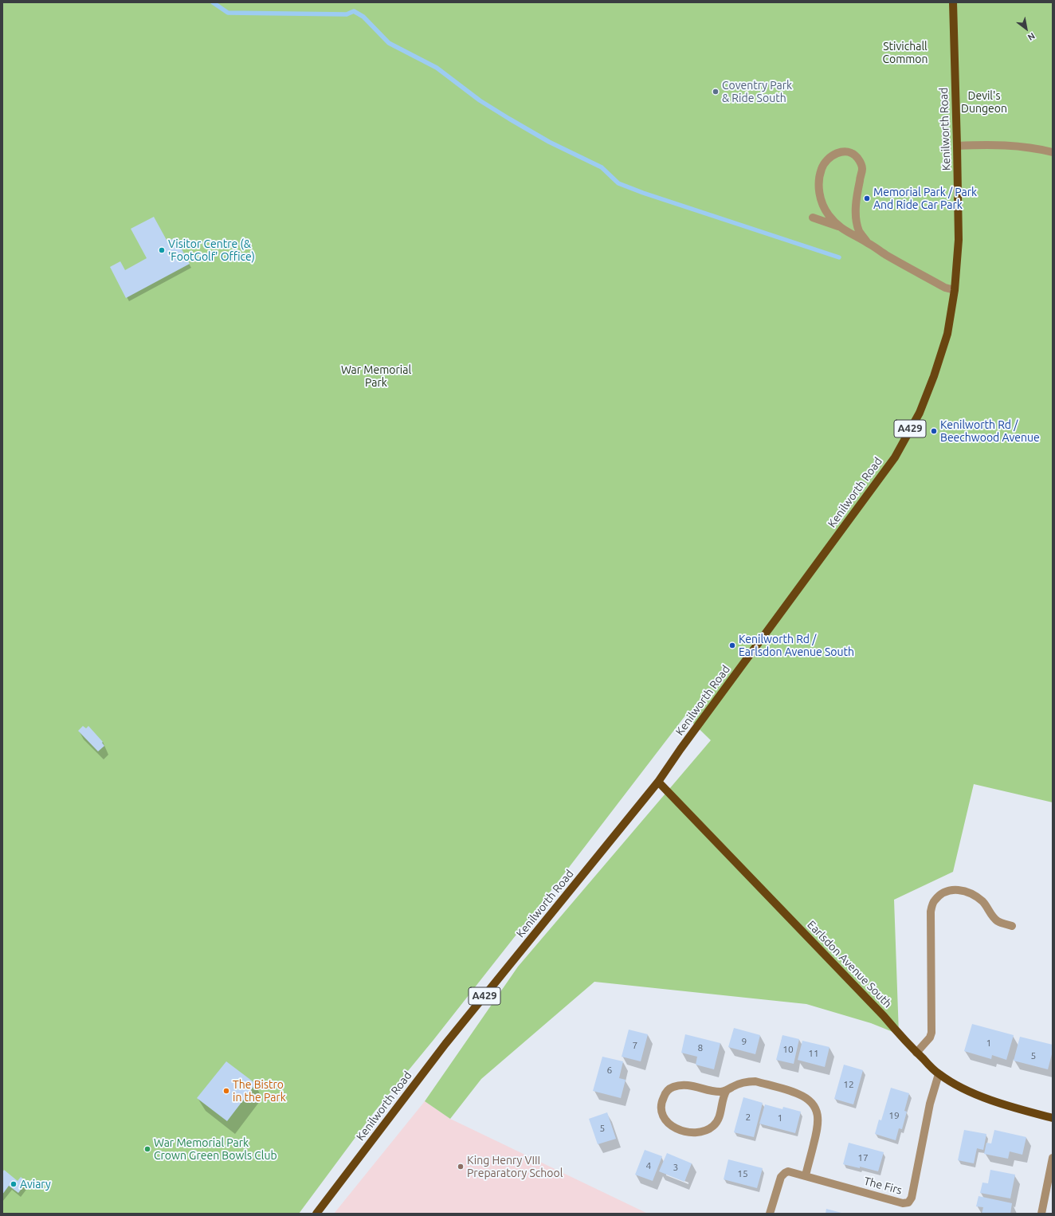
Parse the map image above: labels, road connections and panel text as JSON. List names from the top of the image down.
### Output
{
  "streets": {
    "main road": ["Kenilworth Road", "A429", "Earlsdon Avenue South"],
    "street": ["The Firs"]
  },
  "crossings": [
    ["Kenilworth Road", "Earlsdon Avenue South"],
    ["Earlsdon Avenue South", "The Firs"]
  ],
  "parks": ["Stivichall Common", "Devil's Dungeon", "War Memorial Park"],
  "places": [
    "Coventry Park & Ride South",
    "Memorial Park / Park And Ride Car Park",
    "Visitor Centre (& 'FootGolf' Office)",
    "Kenilworth Rd / Beechwood Avenue",
    "Kenilworth Rd / Earlsdon Avenue South",
    "The Bistro in the Park",
    "War Memorial Park Crown Green Bowls Club",
    "King Henry VIII Preparatory School",
    "Aviary"
  ],
  "house_numbers": [
    "9",
    "1",
    "7",
    "8",
    "10",
    "11",
    "5",
    "6",
    "12",
    "19",
    "2",
    "1",
    "5",
    "17",
    "4",
    "3",
    "15"
  ],
  "north": "bottom right"
}
